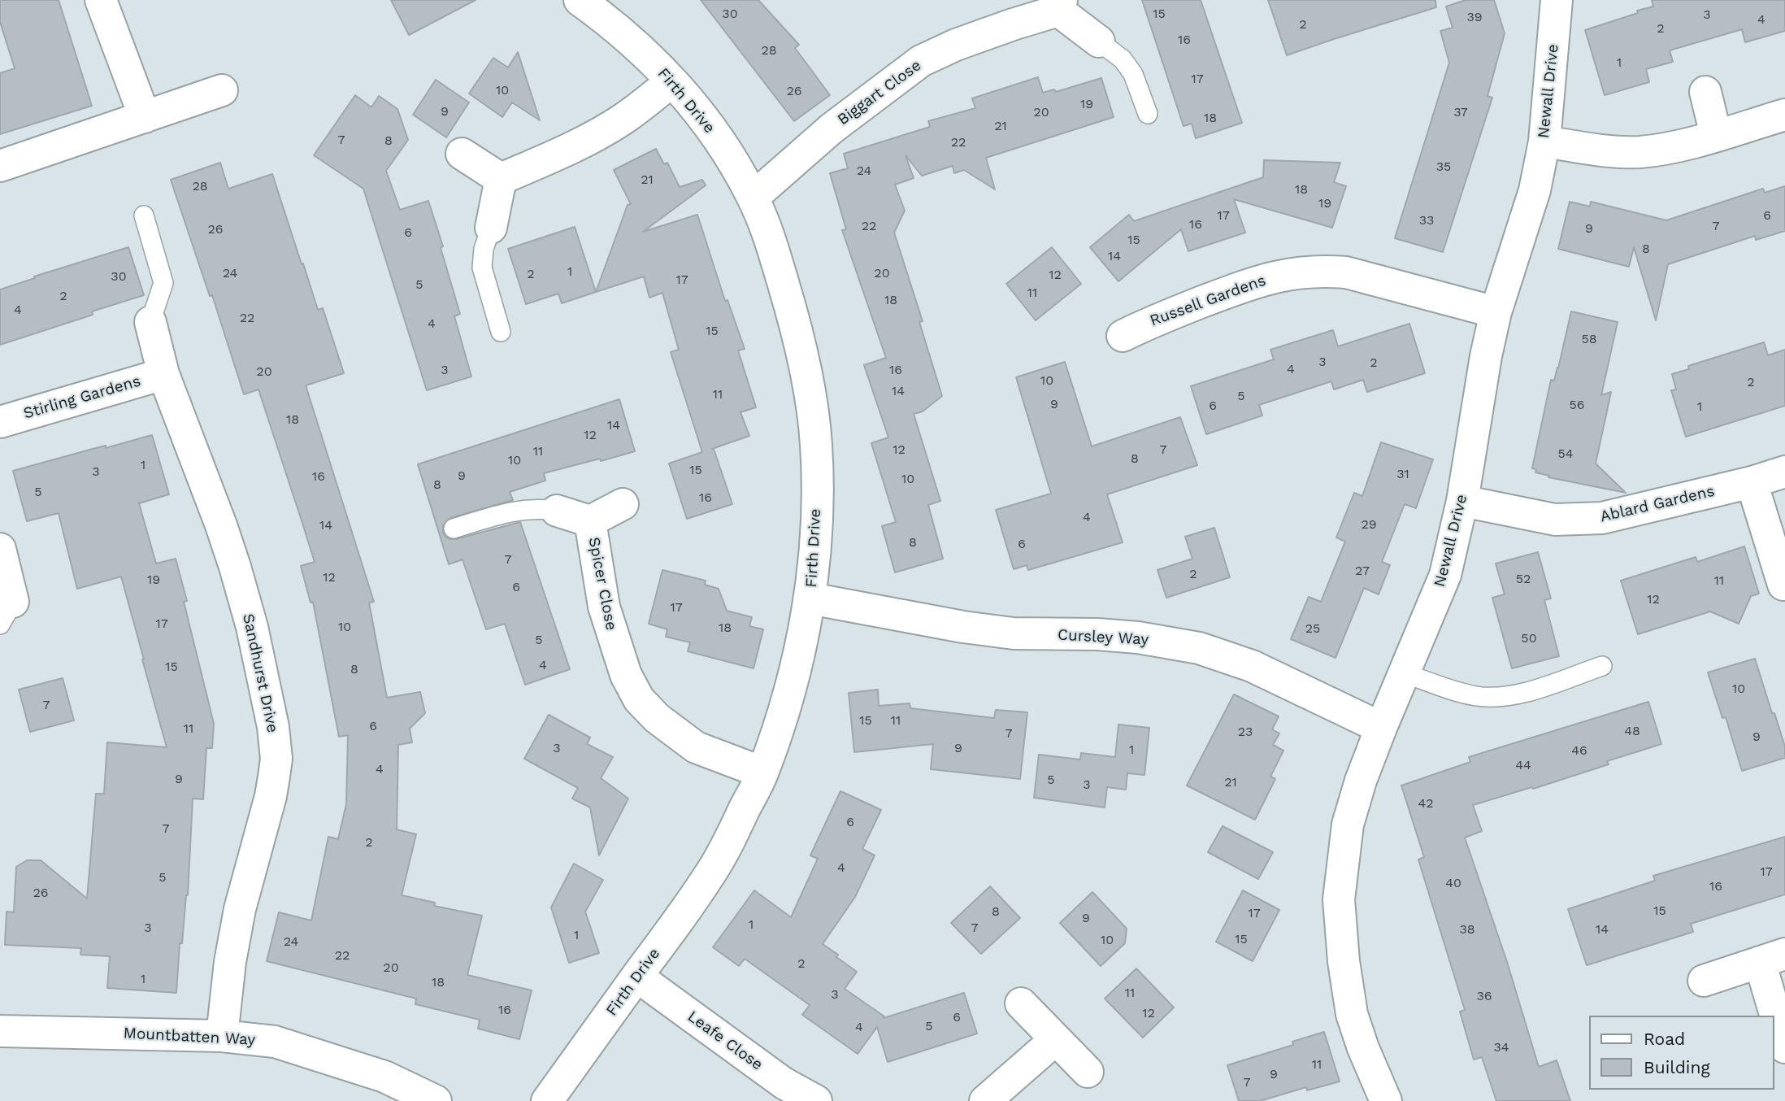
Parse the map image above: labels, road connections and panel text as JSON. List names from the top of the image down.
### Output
{
  "streets": {
    "street": [
      "Newall Drive",
      "Biggart Close",
      "Firth Drive",
      "Russell Gardens",
      "Stirling Gardens",
      "Ablard Gardens",
      "Spicer Close",
      "Cursley Way",
      "Sandhurst Drive",
      "Mountbatten Way",
      "Leafe Close"
    ]
  },
  "crossings": [
    ["Newall Drive", "Russell Gardens"],
    ["Newall Drive", "Ablard Gardens"],
    ["Newall Drive", "Cursley Way"],
    ["Biggart Close", "Firth Drive"],
    ["Firth Drive", "Spicer Close"],
    ["Firth Drive", "Cursley Way"],
    ["Firth Drive", "Leafe Close"],
    ["Stirling Gardens", "Sandhurst Drive"],
    ["Sandhurst Drive", "Mountbatten Way"]
  ],
  "house_numbers": [
    "30",
    "15",
    "3",
    "39",
    "4",
    "2",
    "2",
    "16",
    "28",
    "1",
    "17",
    "10",
    "26",
    "19",
    "9",
    "20",
    "37",
    "18",
    "21",
    "7",
    "8",
    "22",
    "35",
    "24",
    "21",
    "28",
    "18",
    "19",
    "17",
    "6",
    "33",
    "16",
    "22",
    "7",
    "9",
    "26",
    "6",
    "15",
    "8",
    "14",
    "1",
    "24",
    "20",
    "2",
    "12",
    "30",
    "17",
    "5",
    "11",
    "2",
    "18",
    "4",
    "22",
    "4",
    "15",
    "58",
    "3",
    "2",
    "4",
    "3",
    "16",
    "20",
    "10",
    "2",
    "14",
    "11",
    "5",
    "9",
    "56",
    "6",
    "1",
    "18",
    "14",
    "12",
    "12",
    "7",
    "11",
    "54",
    "8",
    "10",
    "1",
    "15",
    "3",
    "31",
    "9",
    "16",
    "10",
    "8",
    "5",
    "16",
    "4",
    "29",
    "14",
    "8",
    "6",
    "7",
    "27",
    "2",
    "12",
    "52",
    "19",
    "11",
    "6",
    "12",
    "17",
    "17",
    "10",
    "18",
    "25",
    "50",
    "5",
    "4",
    "15",
    "8",
    "10",
    "7",
    "15",
    "11",
    "6",
    "11",
    "48",
    "23",
    "7",
    "9",
    "3",
    "9",
    "1",
    "46",
    "44",
    "4",
    "9",
    "5",
    "21",
    "3",
    "42",
    "6",
    "7",
    "2",
    "4",
    "17",
    "5",
    "40",
    "16",
    "26",
    "15",
    "8",
    "17",
    "9",
    "1",
    "3",
    "7",
    "38",
    "14",
    "1",
    "15",
    "10",
    "24",
    "22",
    "2",
    "20",
    "1",
    "18",
    "11",
    "3",
    "36",
    "16",
    "12",
    "6",
    "5",
    "4",
    "34",
    "11",
    "9",
    "7"
  ],
  "legend": ["Road", "Building"]
}
